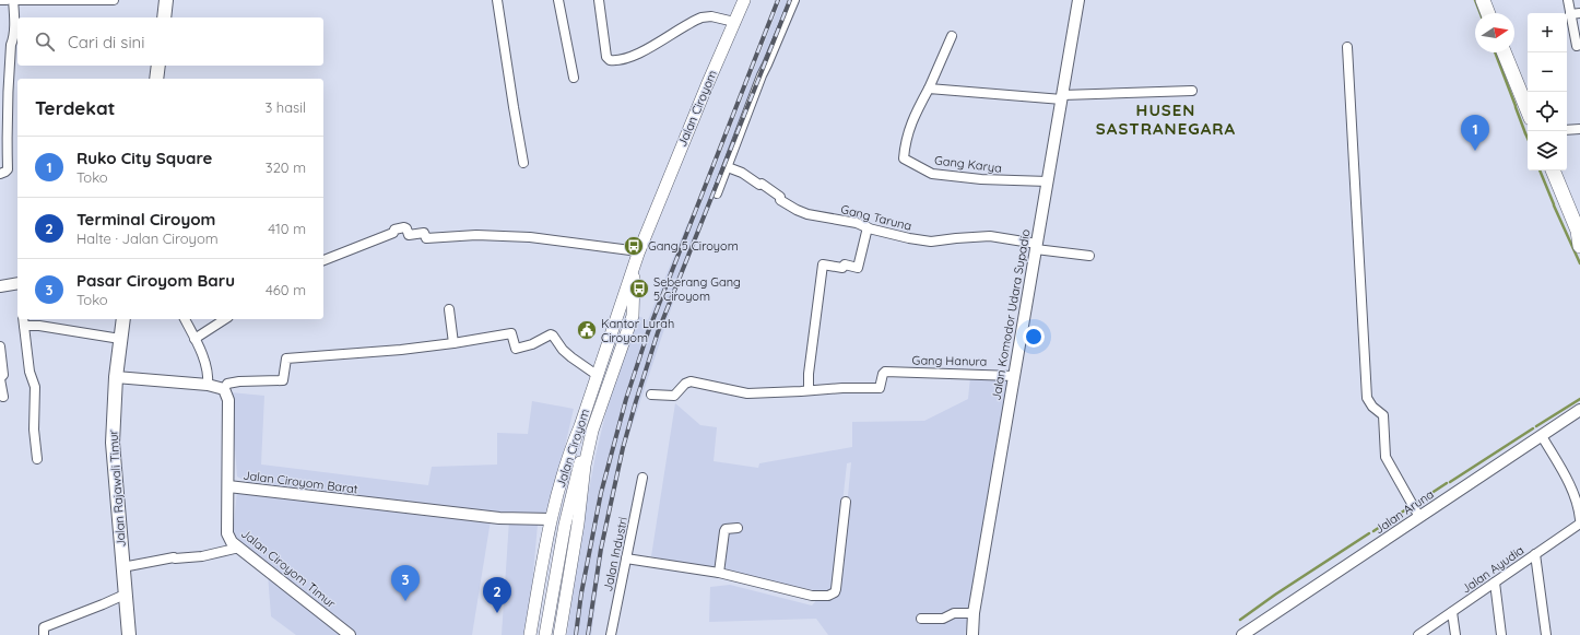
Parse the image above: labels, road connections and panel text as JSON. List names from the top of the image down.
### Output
{
  "streets": {
    "main road": ["Jalan Ciroyom", "Jalan Rajawali Timur"],
    "street": [
      "Gang Karya",
      "Gang Taruna",
      "Jalan Komodor Udara Supadio",
      "Gang Hanura",
      "Jalan Ciroyom Barat",
      "Jalan Aruna",
      "Jalan Industri",
      "Jalan Ciroyom Timur",
      "Jalan Ayudia"
    ]
  },
  "crossings": [
    ["Jalan Ciroyom", "Jalan Ciroyom Barat"],
    ["Gang Karya", "Jalan Komodor Udara Supadio"],
    ["Gang Taruna", "Jalan Komodor Udara Supadio"],
    ["Jalan Komodor Udara Supadio", "Gang Hanura"],
    ["Jalan Ciroyom Barat", "Jalan Ciroyom Timur"]
  ],
  "districts": ["HUSEN SASTRANEGARA"],
  "places": {
    "bus stop": ["Gang 5 Ciroyom", "Seberang Gang 5 Ciroyom"],
    "public building": ["Kantor Lurah Ciroyom"]
  },
  "north": "right",
  "page": {
    "map_buttons": ["+", "−"],
    "search": "Cari di sini",
    "heading": ["Terdekat", "3 hasil"],
    "pins": ["1", "3", "2"],
    "list": [
      {
        "mark": "1",
        "name": "Ruko City Square",
        "note": "Toko",
        "value": "320 m"
      },
      {
        "mark": "2",
        "name": "Terminal Ciroyom",
        "note": "Halte · Jalan Ciroyom",
        "value": "410 m"
      },
      {
        "mark": "3",
        "name": "Pasar Ciroyom Baru",
        "note": "Toko",
        "value": "460 m"
      }
    ]
  }
}
